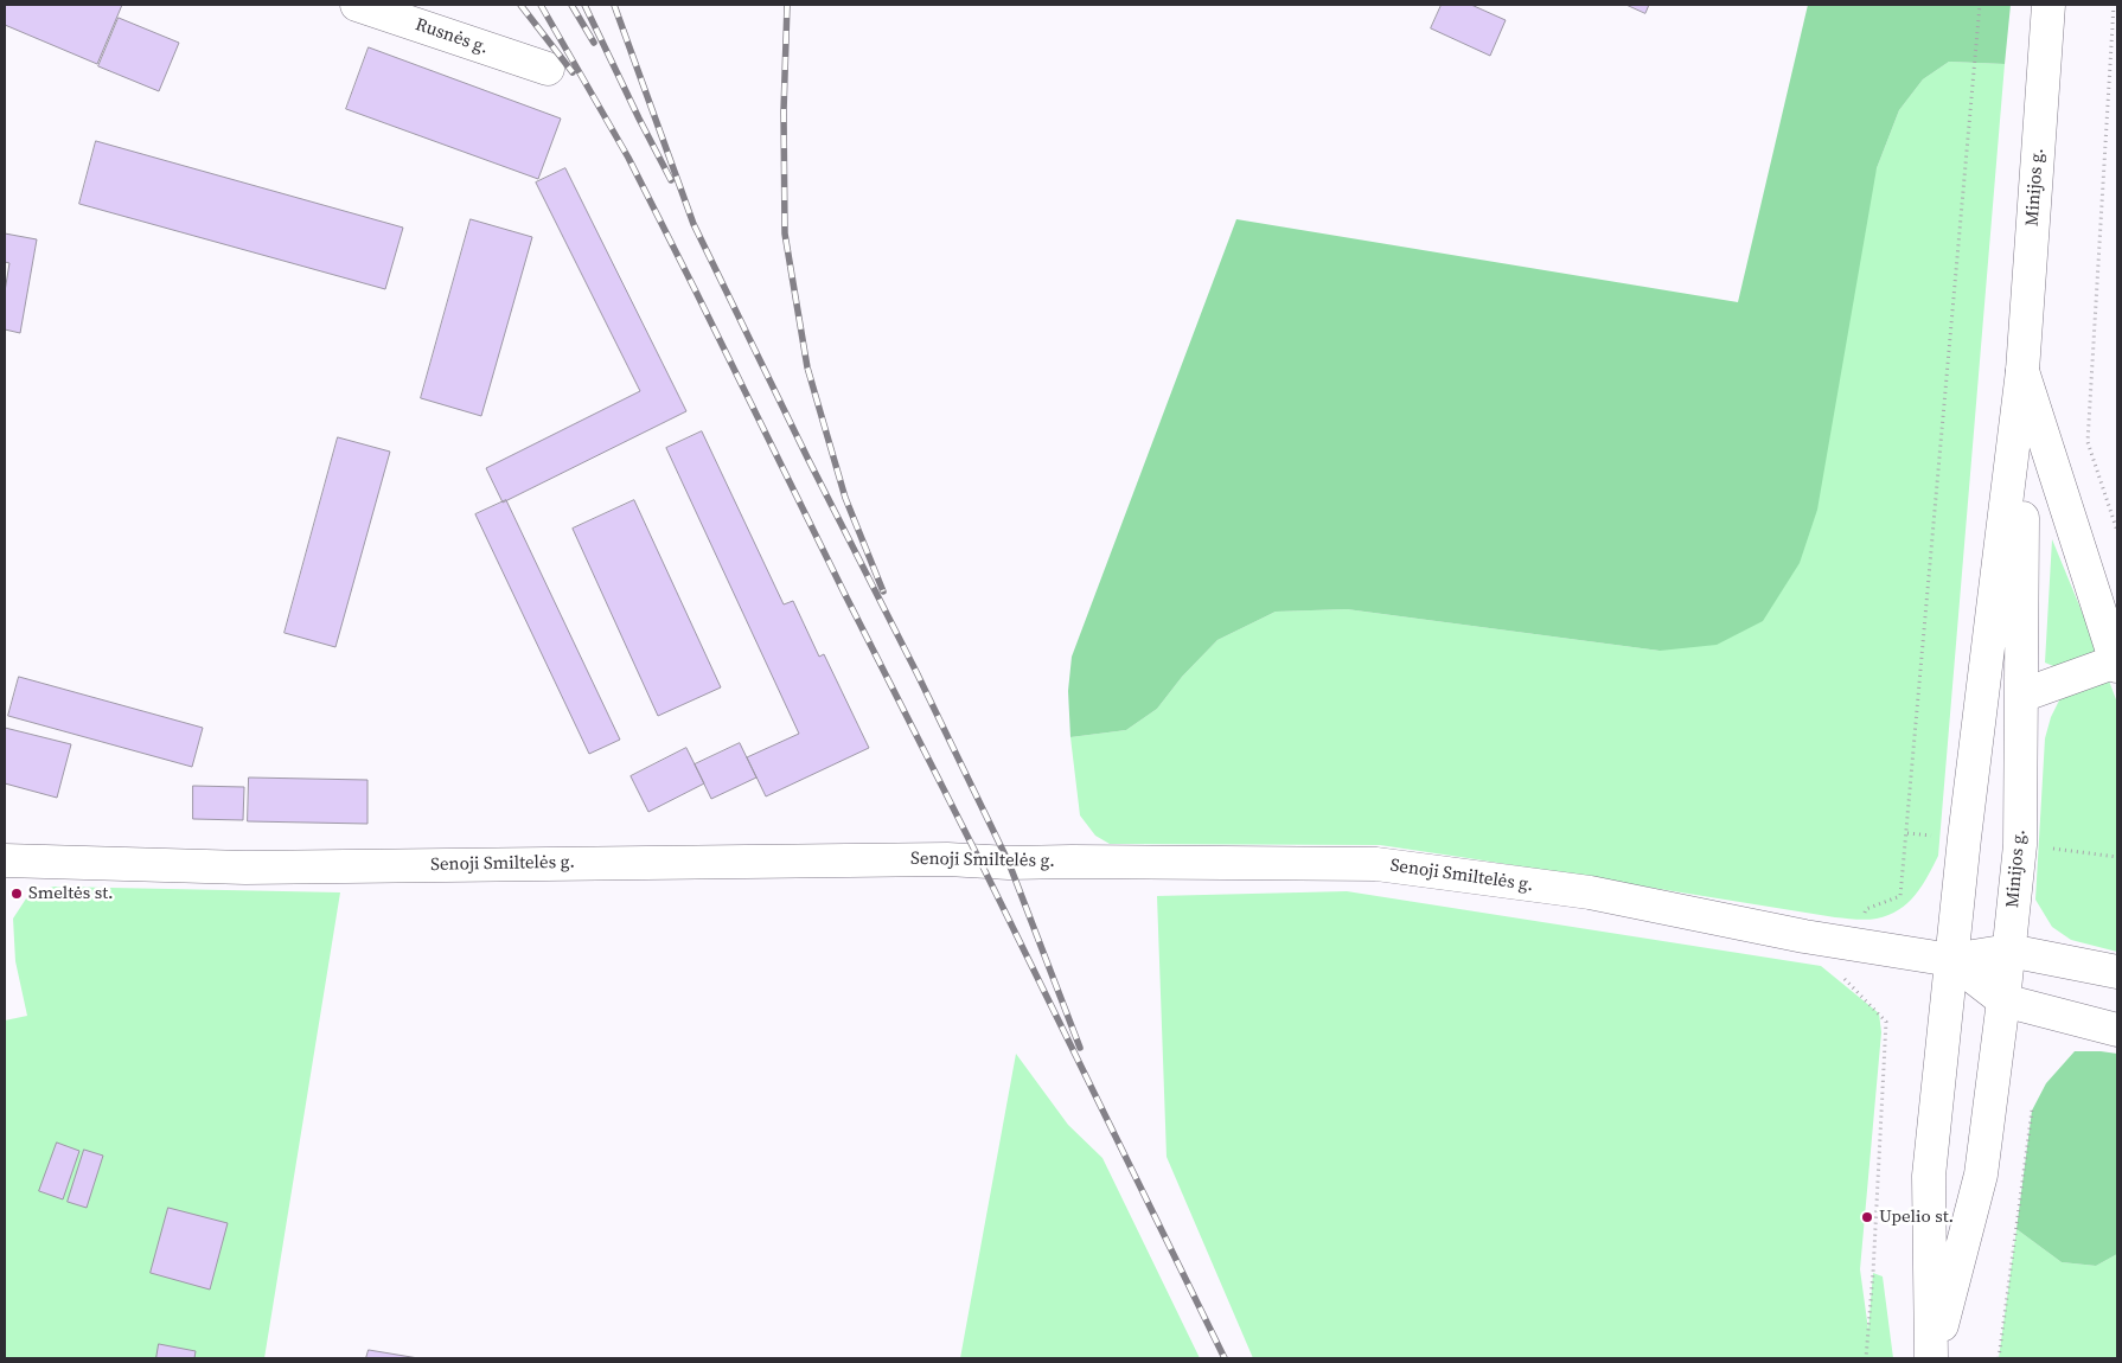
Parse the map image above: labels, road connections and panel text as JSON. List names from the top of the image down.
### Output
{
  "streets": {
    "street": ["Rusnės g.", "Minijos g.", "Senoji Smiltelės g."]
  },
  "crossings": [
    ["Minijos g.", "Senoji Smiltelės g."]
  ],
  "places": ["Smeltės st.", "Upelio st."]
}
